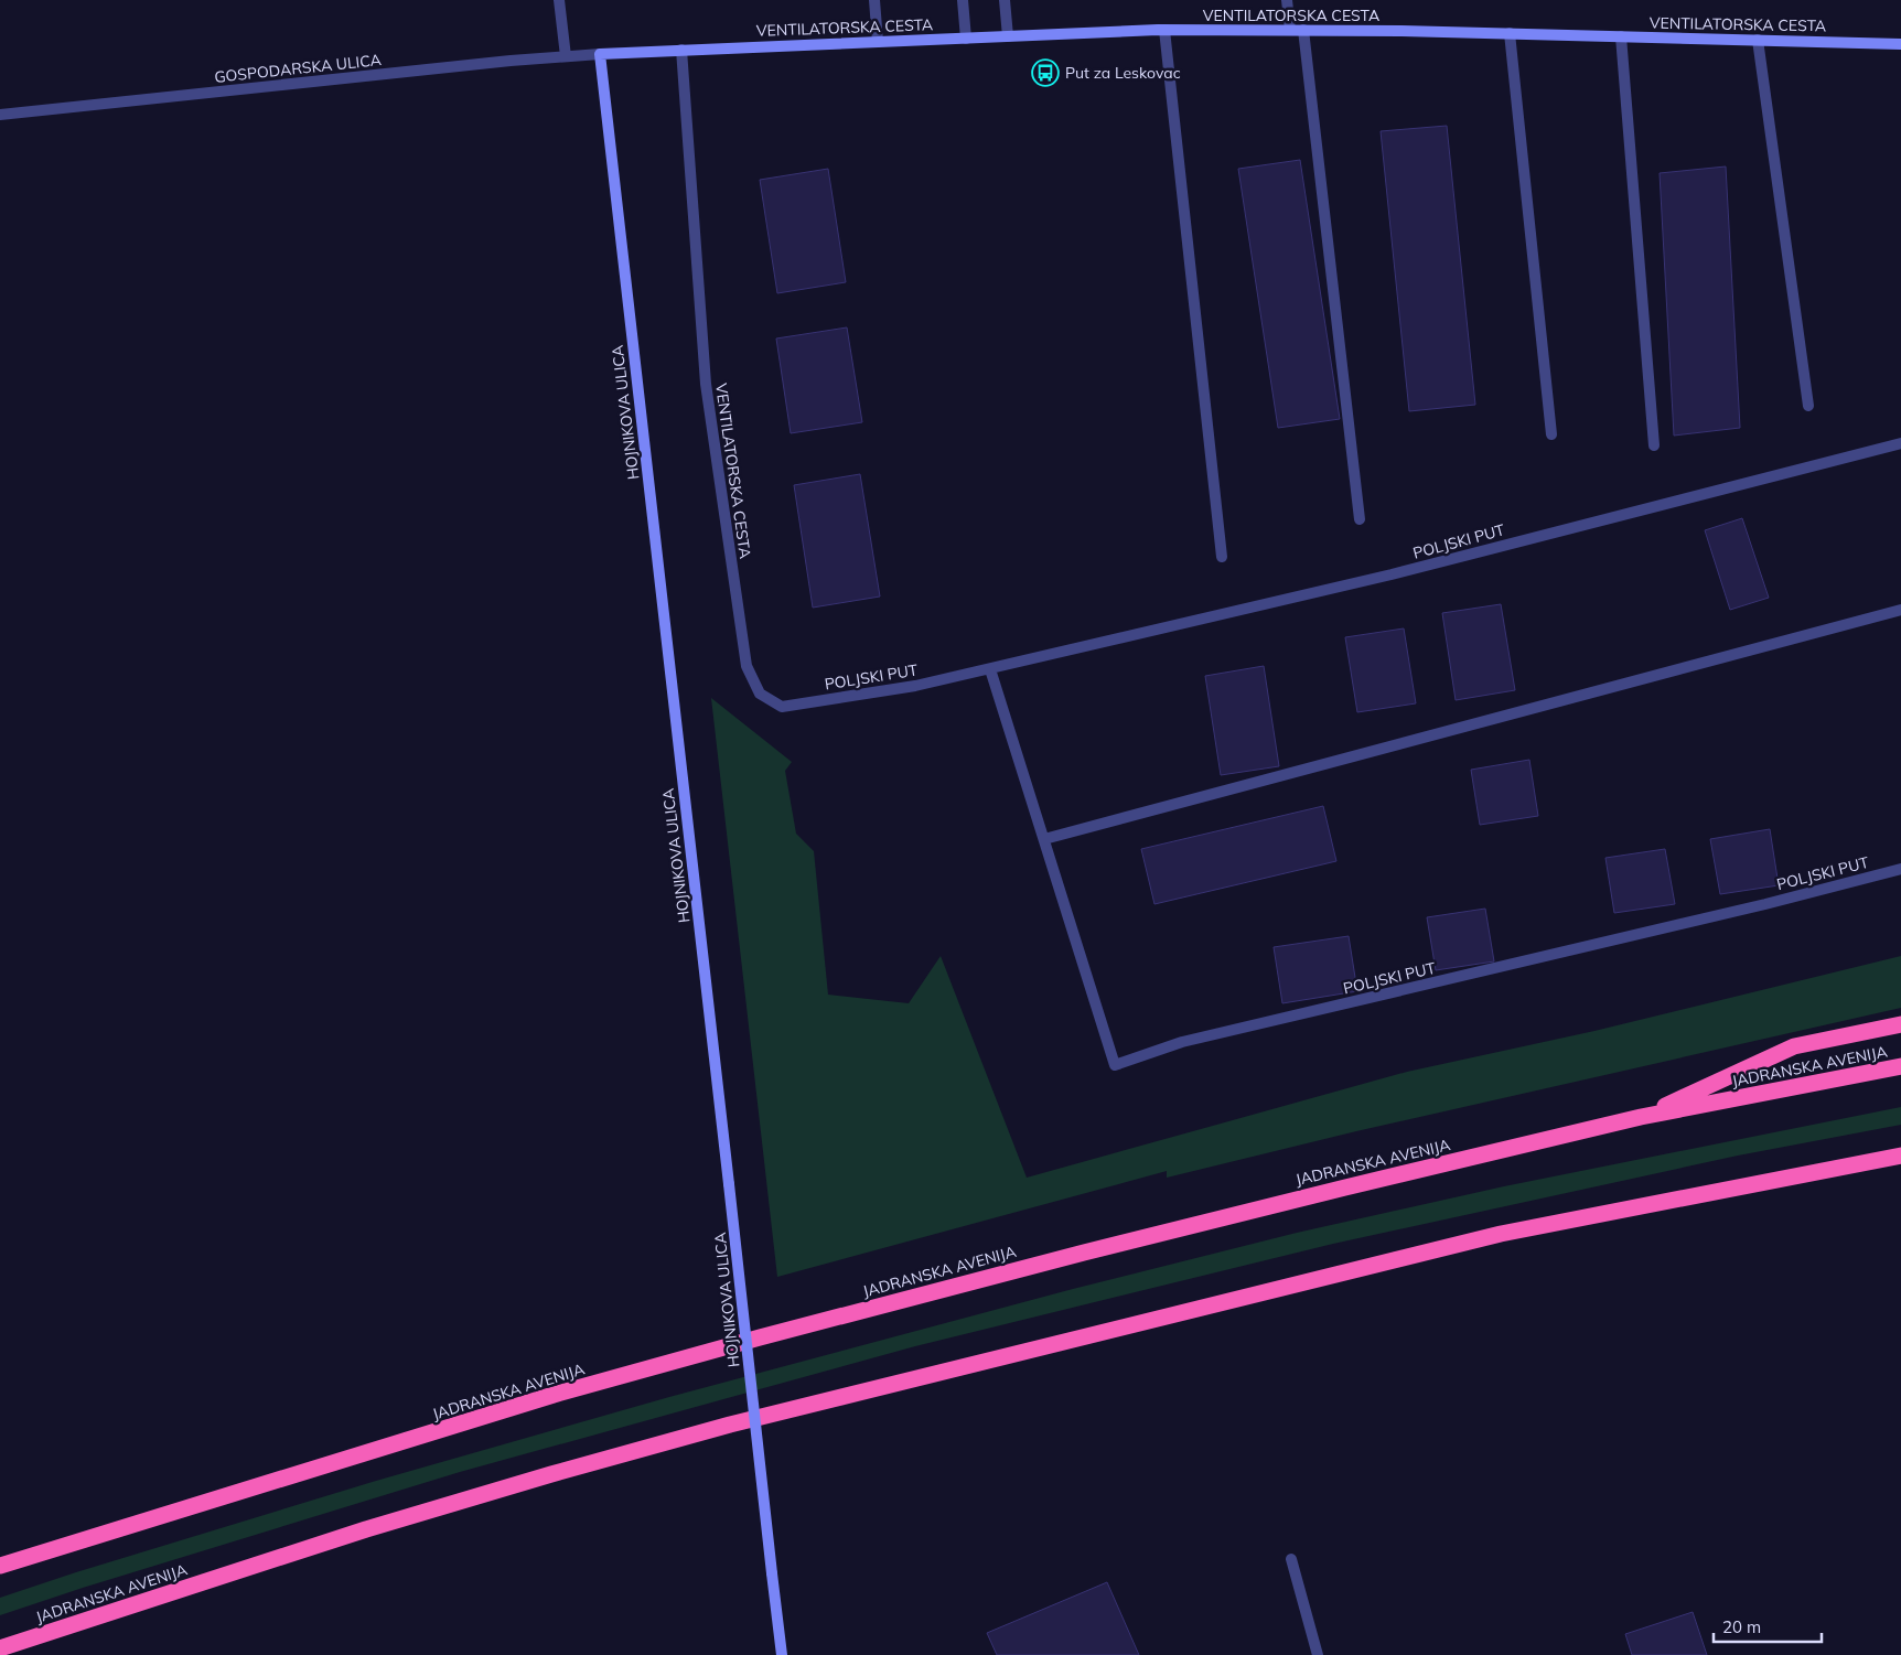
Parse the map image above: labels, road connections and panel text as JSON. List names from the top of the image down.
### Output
{
  "streets": {
    "highway": ["JADRANSKA AVENIJA"],
    "main road": ["VENTILATORSKA CESTA", "HOJNIKOVA ULICA"],
    "street": ["GOSPODARSKA ULICA", "POLJSKI PUT"]
  },
  "crossings": [
    ["VENTILATORSKA CESTA", "GOSPODARSKA ULICA"],
    ["VENTILATORSKA CESTA", "HOJNIKOVA ULICA"],
    ["VENTILATORSKA CESTA", "POLJSKI PUT"],
    ["GOSPODARSKA ULICA", "HOJNIKOVA ULICA"]
  ],
  "places": {
    "bus stop": ["Put za Leskovac"]
  },
  "scale_bar": "20 m"
}
